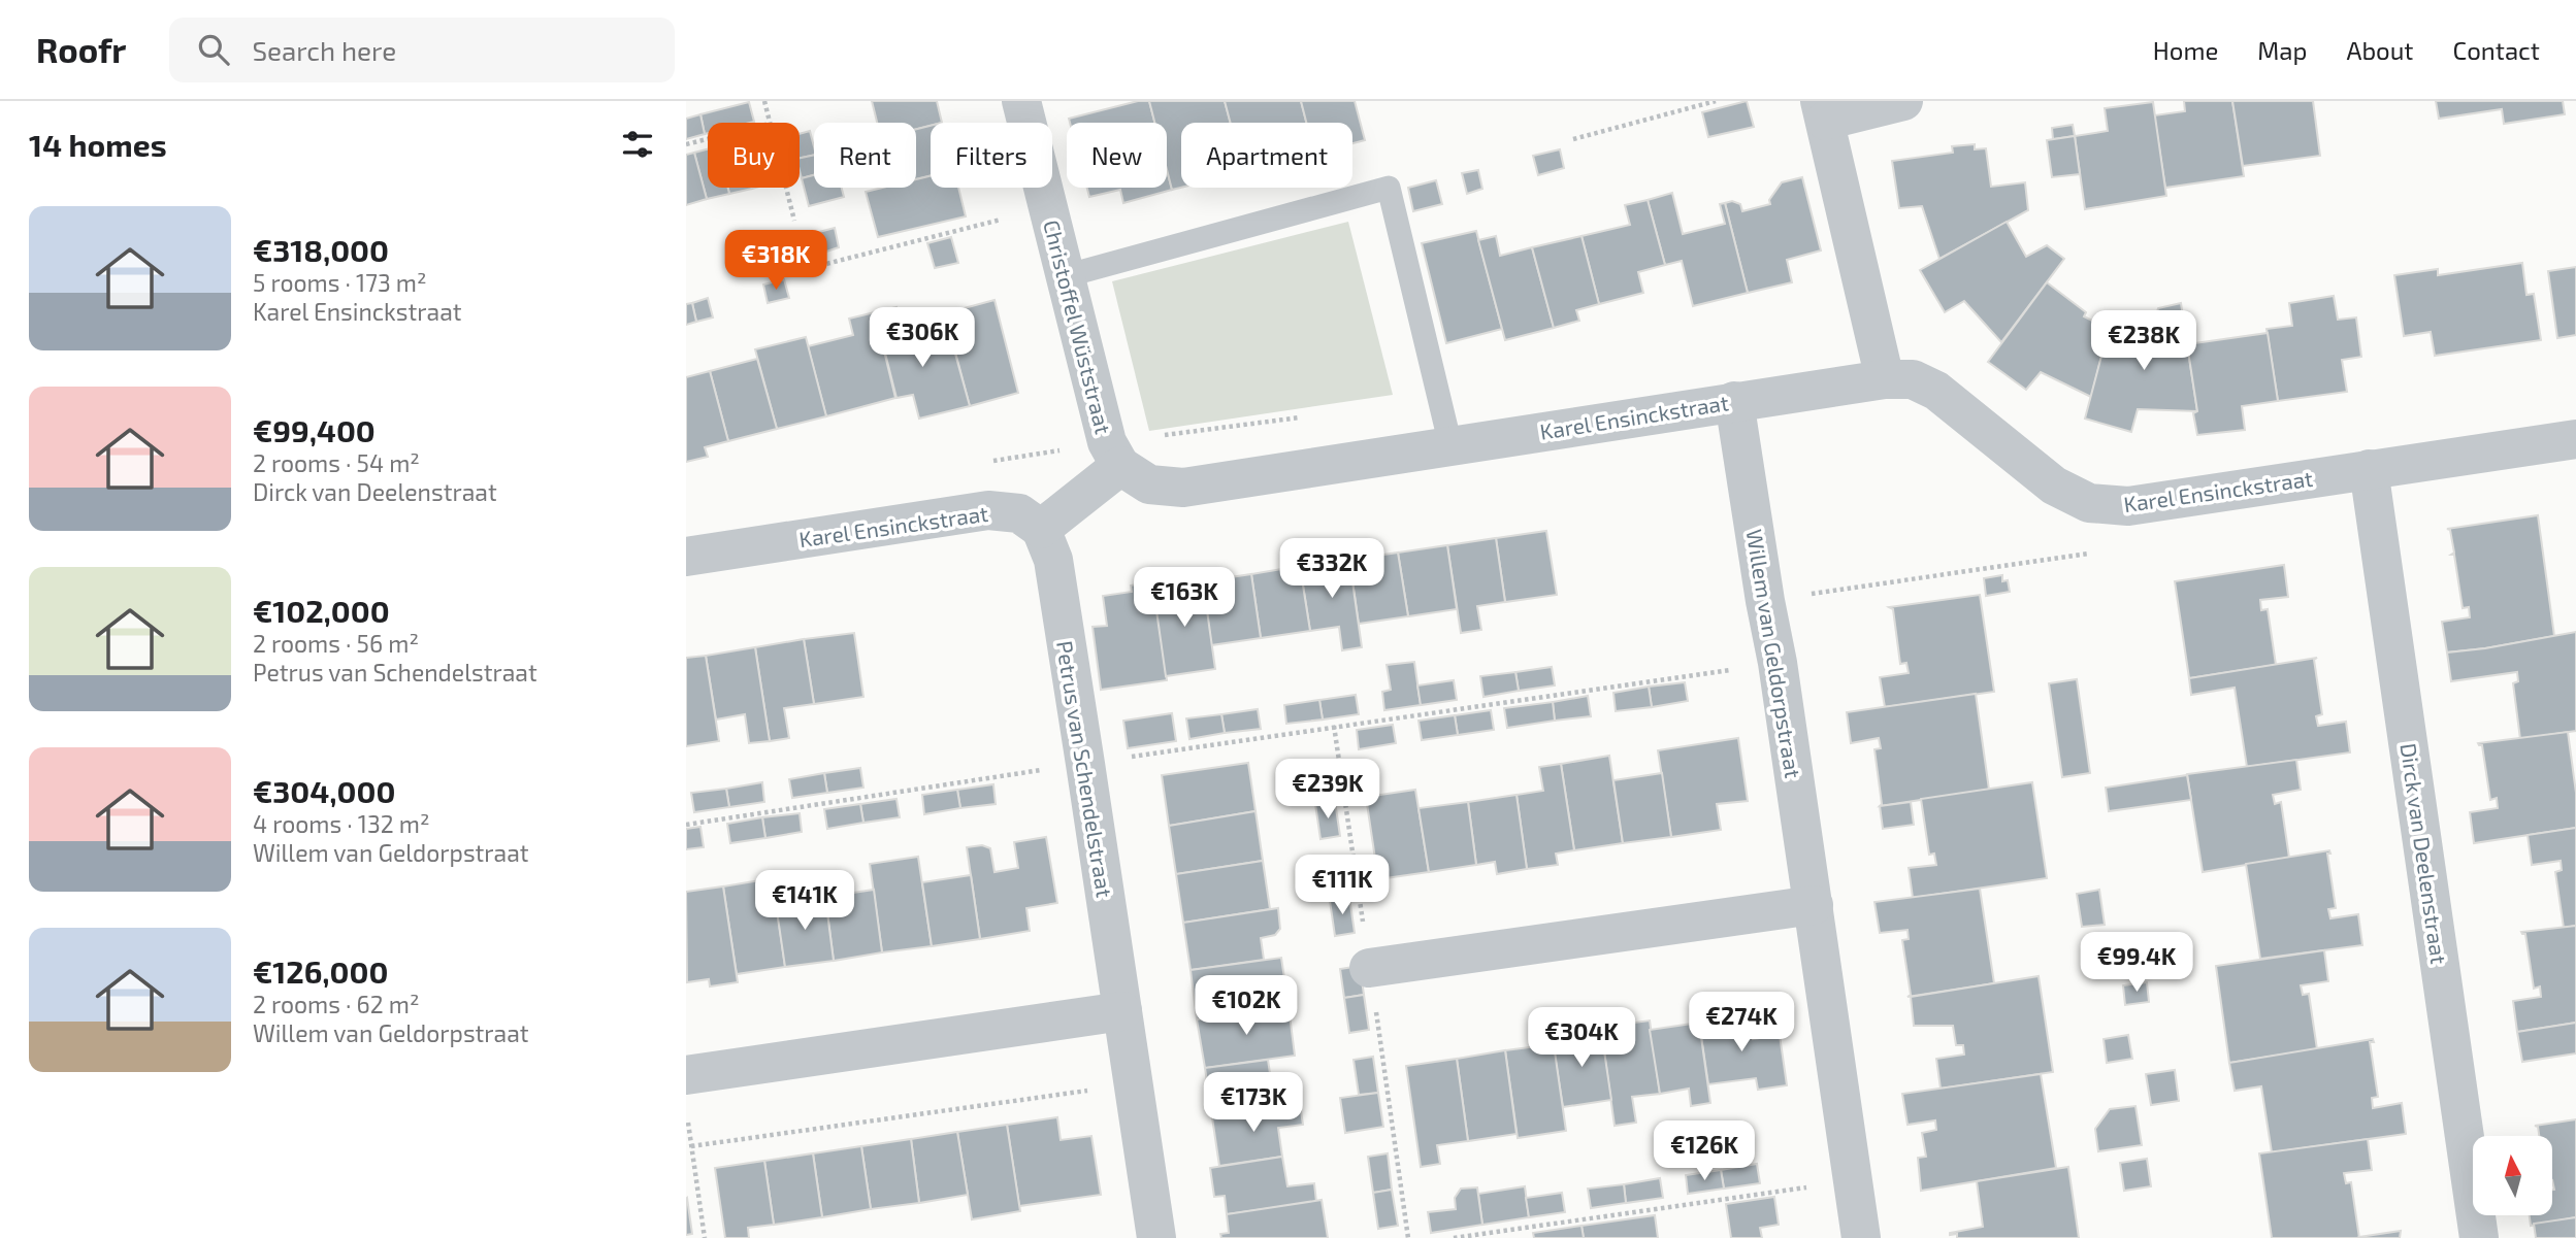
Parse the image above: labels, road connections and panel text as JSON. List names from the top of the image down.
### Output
{
  "streets": {
    "street": [
      "Christoffel Wüststraat",
      "Karel Ensinckstraat",
      "Willem van Geldorpstraat",
      "Petrus van Schendelstraat",
      "Dirck van Deelenstraat"
    ]
  },
  "crossings": [
    ["Christoffel Wüststraat", "Karel Ensinckstraat"],
    ["Karel Ensinckstraat", "Willem van Geldorpstraat"],
    ["Karel Ensinckstraat", "Petrus van Schendelstraat"],
    ["Karel Ensinckstraat", "Dirck van Deelenstraat"]
  ],
  "north": "top",
  "page": {
    "header": "Roofr",
    "search": "Search here",
    "nav": [
      "Home",
      "Map",
      "About",
      "Contact"
    ],
    "heading": "14 homes",
    "chip": [
      "Buy",
      "Rent",
      "Filters",
      "New",
      "Apartment"
    ],
    "list": [
      {
        "name": "€318,000",
        "note": "5 rooms · 173 m² · Karel Ensinckstraat"
      },
      {
        "name": "€99,400",
        "note": "2 rooms · 54 m² · Dirck van Deelenstraat"
      },
      {
        "name": "€102,000",
        "note": "2 rooms · 56 m² · Petrus van Schendelstraat"
      },
      {
        "name": "€304,000",
        "note": "4 rooms · 132 m² · Willem van Geldorpstraat"
      },
      {
        "name": "€126,000",
        "note": "2 rooms · 62 m² · Willem van Geldorpstraat"
      }
    ],
    "price": [
      "€318K",
      "€306K",
      "€238K",
      "€332K",
      "€163K",
      "€239K",
      "€111K",
      "€141K",
      "€99.4K",
      "€102K",
      "€274K",
      "€304K",
      "€173K",
      "€126K"
    ]
  }
}
